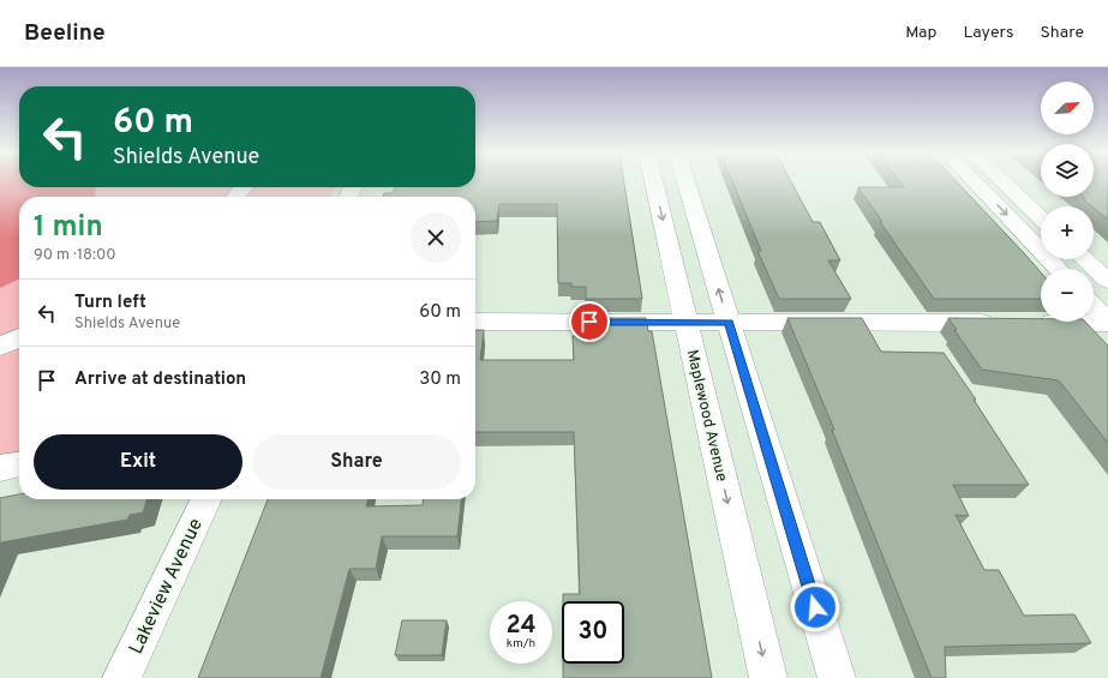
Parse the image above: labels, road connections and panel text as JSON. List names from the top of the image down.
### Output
{
  "streets": {
    "street": ["Maplewood Avenue", "Lakeview Avenue"]
  },
  "north": "top right",
  "page": {
    "header": "Beeline",
    "nav": ["Map", "Layers", "Share"],
    "map_buttons": ["+", "−"],
    "turn": ["60 m", "Shields Avenue"],
    "heading": ["1 min", "90 m · 18:00"],
    "list": [
      {
        "name": "Turn left",
        "note": "Shields Avenue",
        "value": "60 m"
      },
      {
        "name": "Arrive at destination",
        "value": "30 m"
      }
    ],
    "buttons": ["Exit", "Share"],
    "speed": "24 km/h",
    "limit": "30"
  }
}
